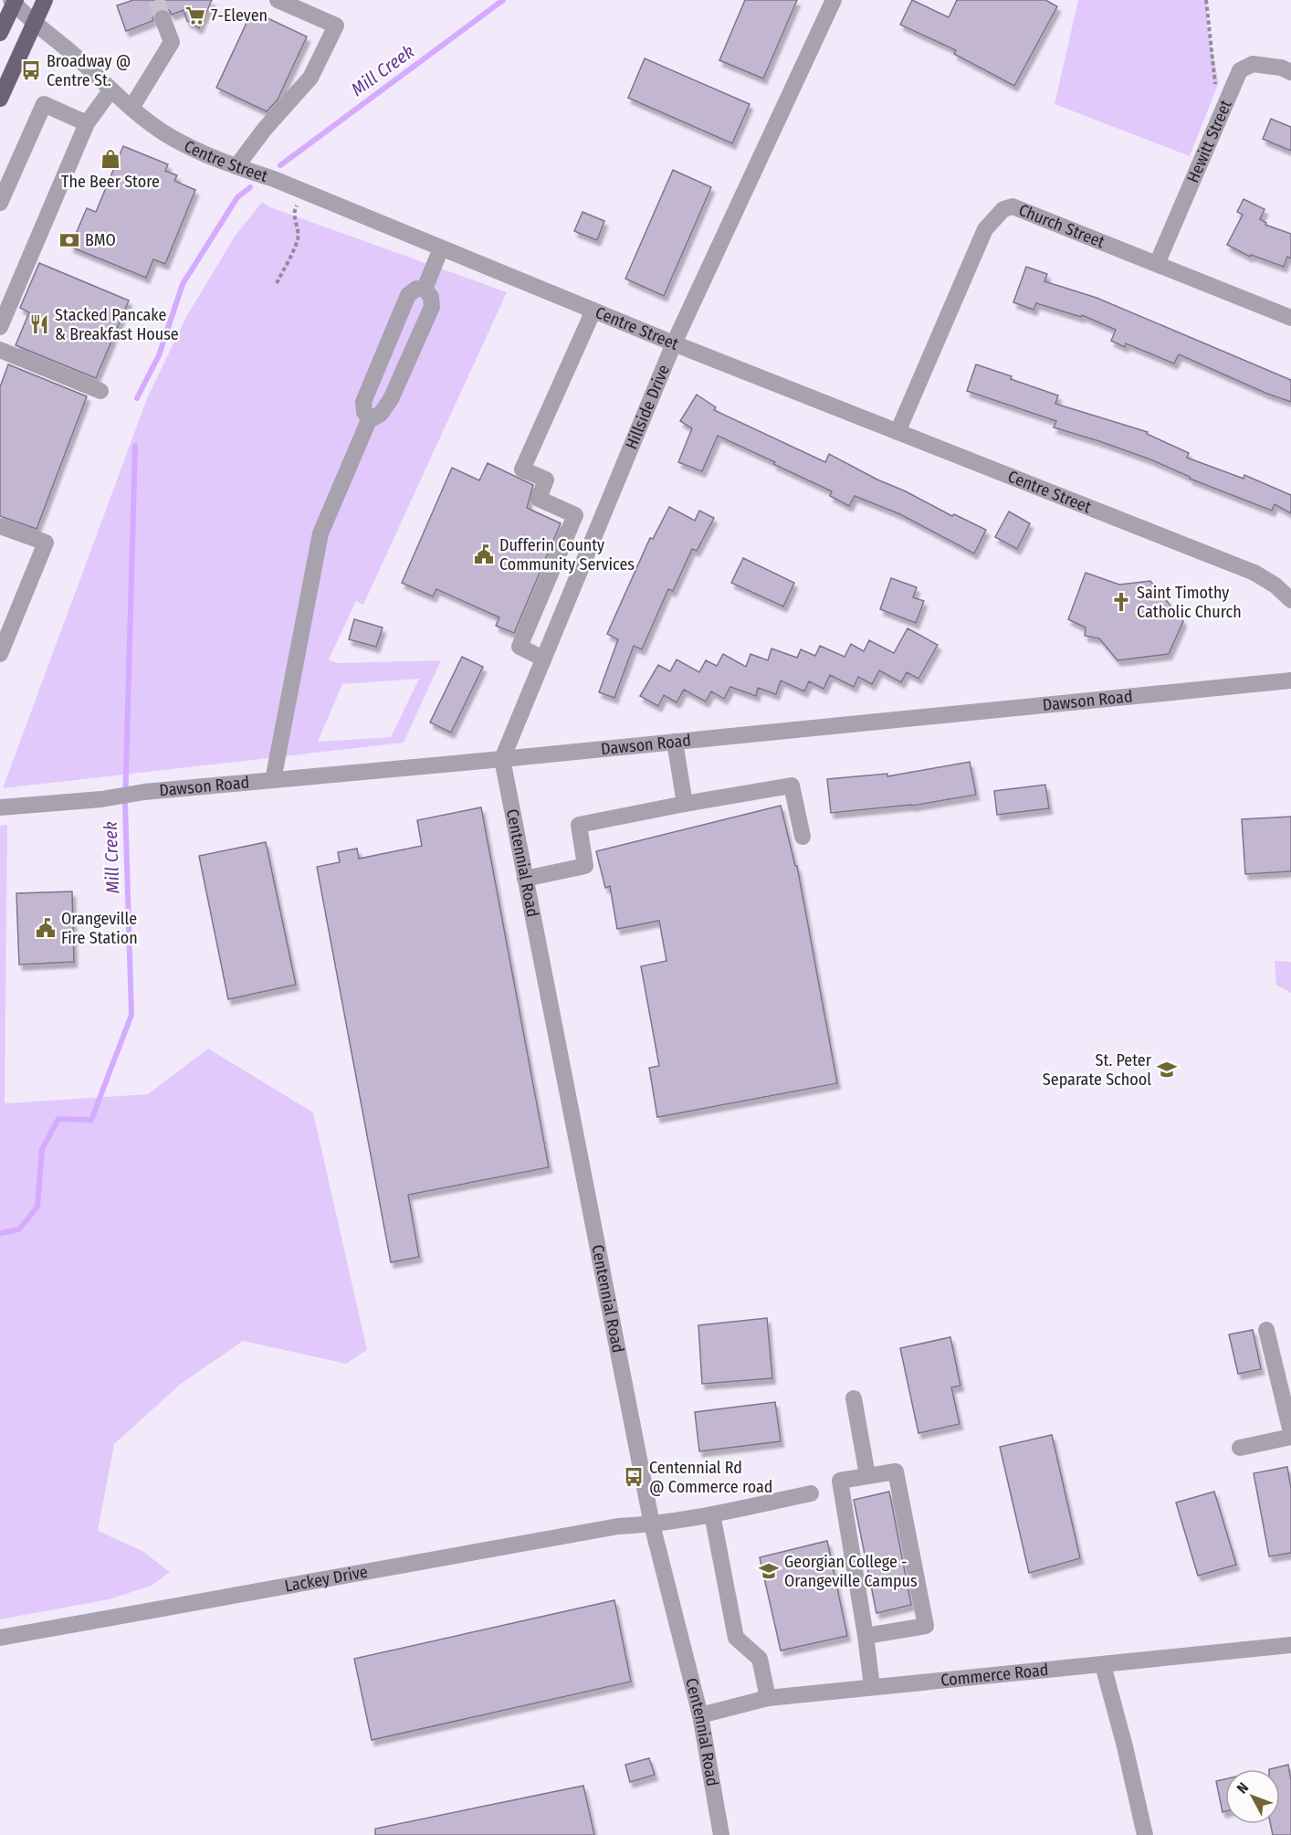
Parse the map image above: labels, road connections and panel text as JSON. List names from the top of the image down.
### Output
{
  "streets": {
    "street": [
      "Hewitt Street",
      "Centre Street",
      "Church Street",
      "Hillside Drive",
      "Dawson Road",
      "Centennial Road",
      "Lackey Drive",
      "Commerce Road"
    ]
  },
  "crossings": [
    ["Hewitt Street", "Church Street"],
    ["Centre Street", "Church Street"],
    ["Centre Street", "Hillside Drive"],
    ["Hillside Drive", "Dawson Road"],
    ["Hillside Drive", "Centennial Road"],
    ["Dawson Road", "Centennial Road"],
    ["Centennial Road", "Lackey Drive"],
    ["Centennial Road", "Commerce Road"]
  ],
  "water": ["Mill Creek"],
  "places": {
    "supermarket": ["7-Eleven"],
    "bus stop": ["Broadway @ Centre St.", "Centennial Rd @ Commerce road"],
    "shop": ["The Beer Store"],
    "bank": ["BMO"],
    "restaurant": ["Stacked Pancake & Breakfast House"],
    "public building": ["Dufferin County Community Services", "Orangeville Fire Station"],
    "church": ["Saint Timothy Catholic Church"],
    "school or university": ["St. Peter Separate School", "Georgian College - Orangeville Campus"]
  },
  "north": "top left"
}
